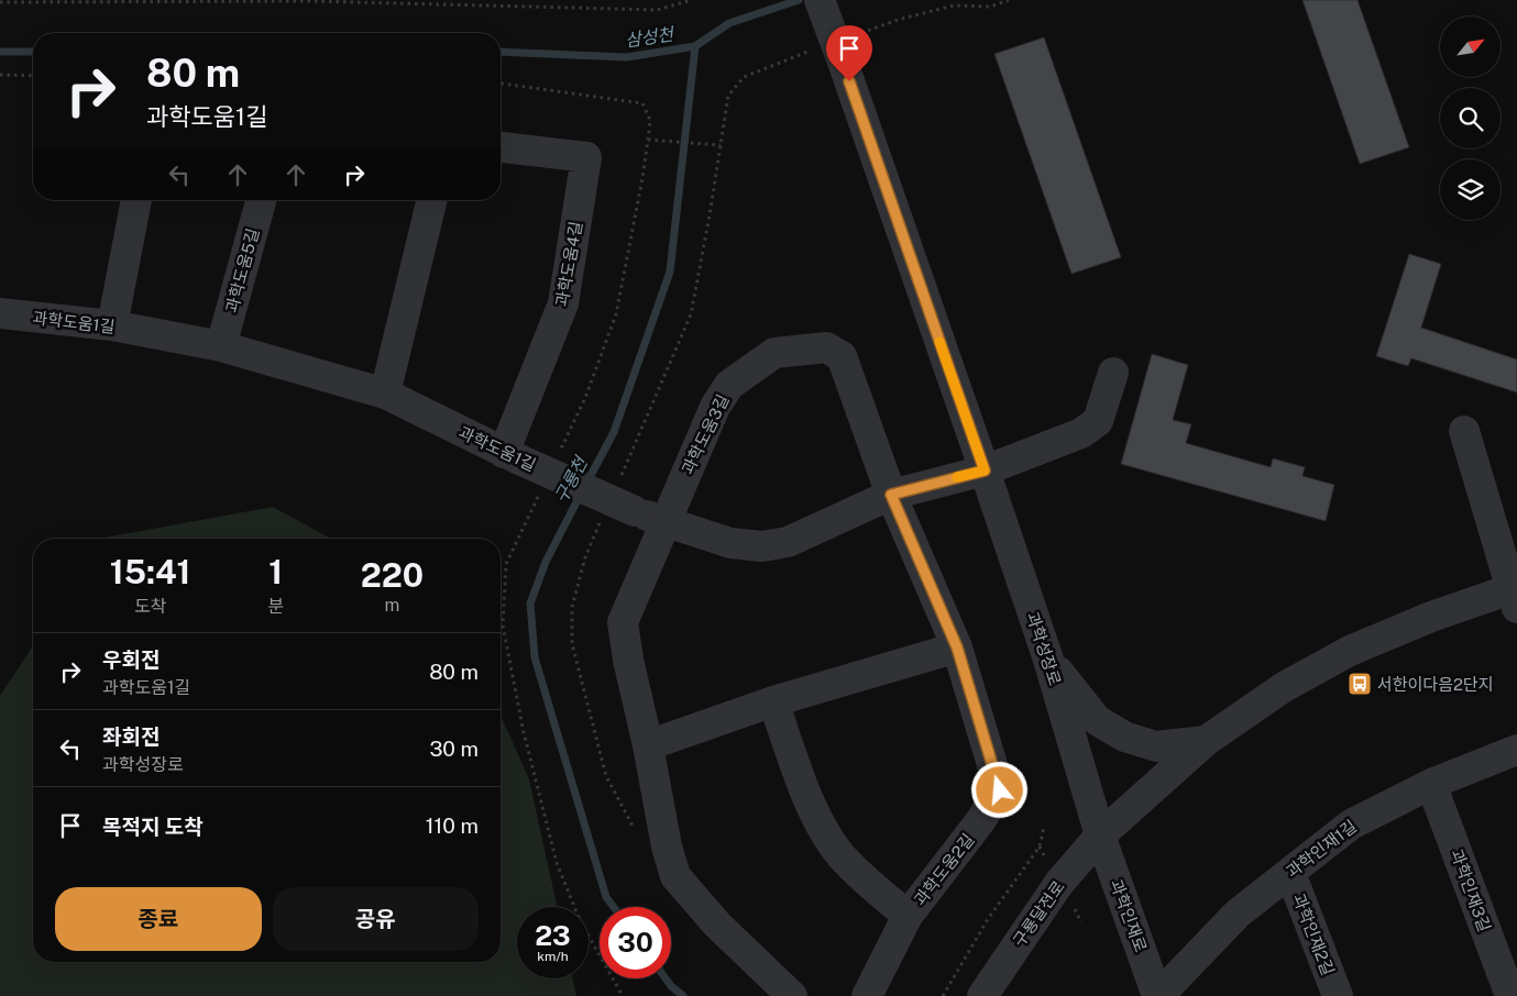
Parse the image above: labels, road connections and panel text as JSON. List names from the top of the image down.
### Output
{
  "streets": {
    "street": [
      "과학도움4길",
      "과학도움5길",
      "과학도움1길",
      "과학도움3길",
      "과학성장로",
      "과학인재1길",
      "과학도움2길",
      "과학인재3길",
      "구룡달전로",
      "과학인재로",
      "과학인재2길"
    ]
  },
  "crossings": [
    ["과학도움4길", "과학도움1길"],
    ["과학도움5길", "과학도움1길"],
    ["과학도움1길", "과학도움3길"],
    ["과학도움1길", "과학성장로"],
    ["과학도움1길", "과학도움2길"],
    ["과학도움3길", "과학도움2길"],
    ["과학성장로", "구룡달전로"],
    ["과학성장로", "과학인재로"],
    ["과학인재1길", "과학인재3길"],
    ["과학인재1길", "과학인재로"],
    ["과학인재1길", "과학인재2길"],
    ["구룡달전로", "과학인재로"]
  ],
  "water": ["삼성천", "구룡천"],
  "places": {
    "bus stop": ["서한이다음2단지"]
  },
  "north": "top right",
  "page": {
    "turn": ["80 m", "과학도움1길"],
    "eta": [
      "15:41",
      "도착",
      "1",
      "분",
      "220",
      "m"
    ],
    "list": [
      {
        "name": "우회전",
        "note": "과학도움1길",
        "value": "80 m"
      },
      {
        "name": "좌회전",
        "note": "과학성장로",
        "value": "30 m"
      },
      {
        "name": "목적지 도착",
        "value": "110 m"
      }
    ],
    "buttons": ["종료", "공유"],
    "speed": "23 km/h",
    "limit": "30"
  }
}
